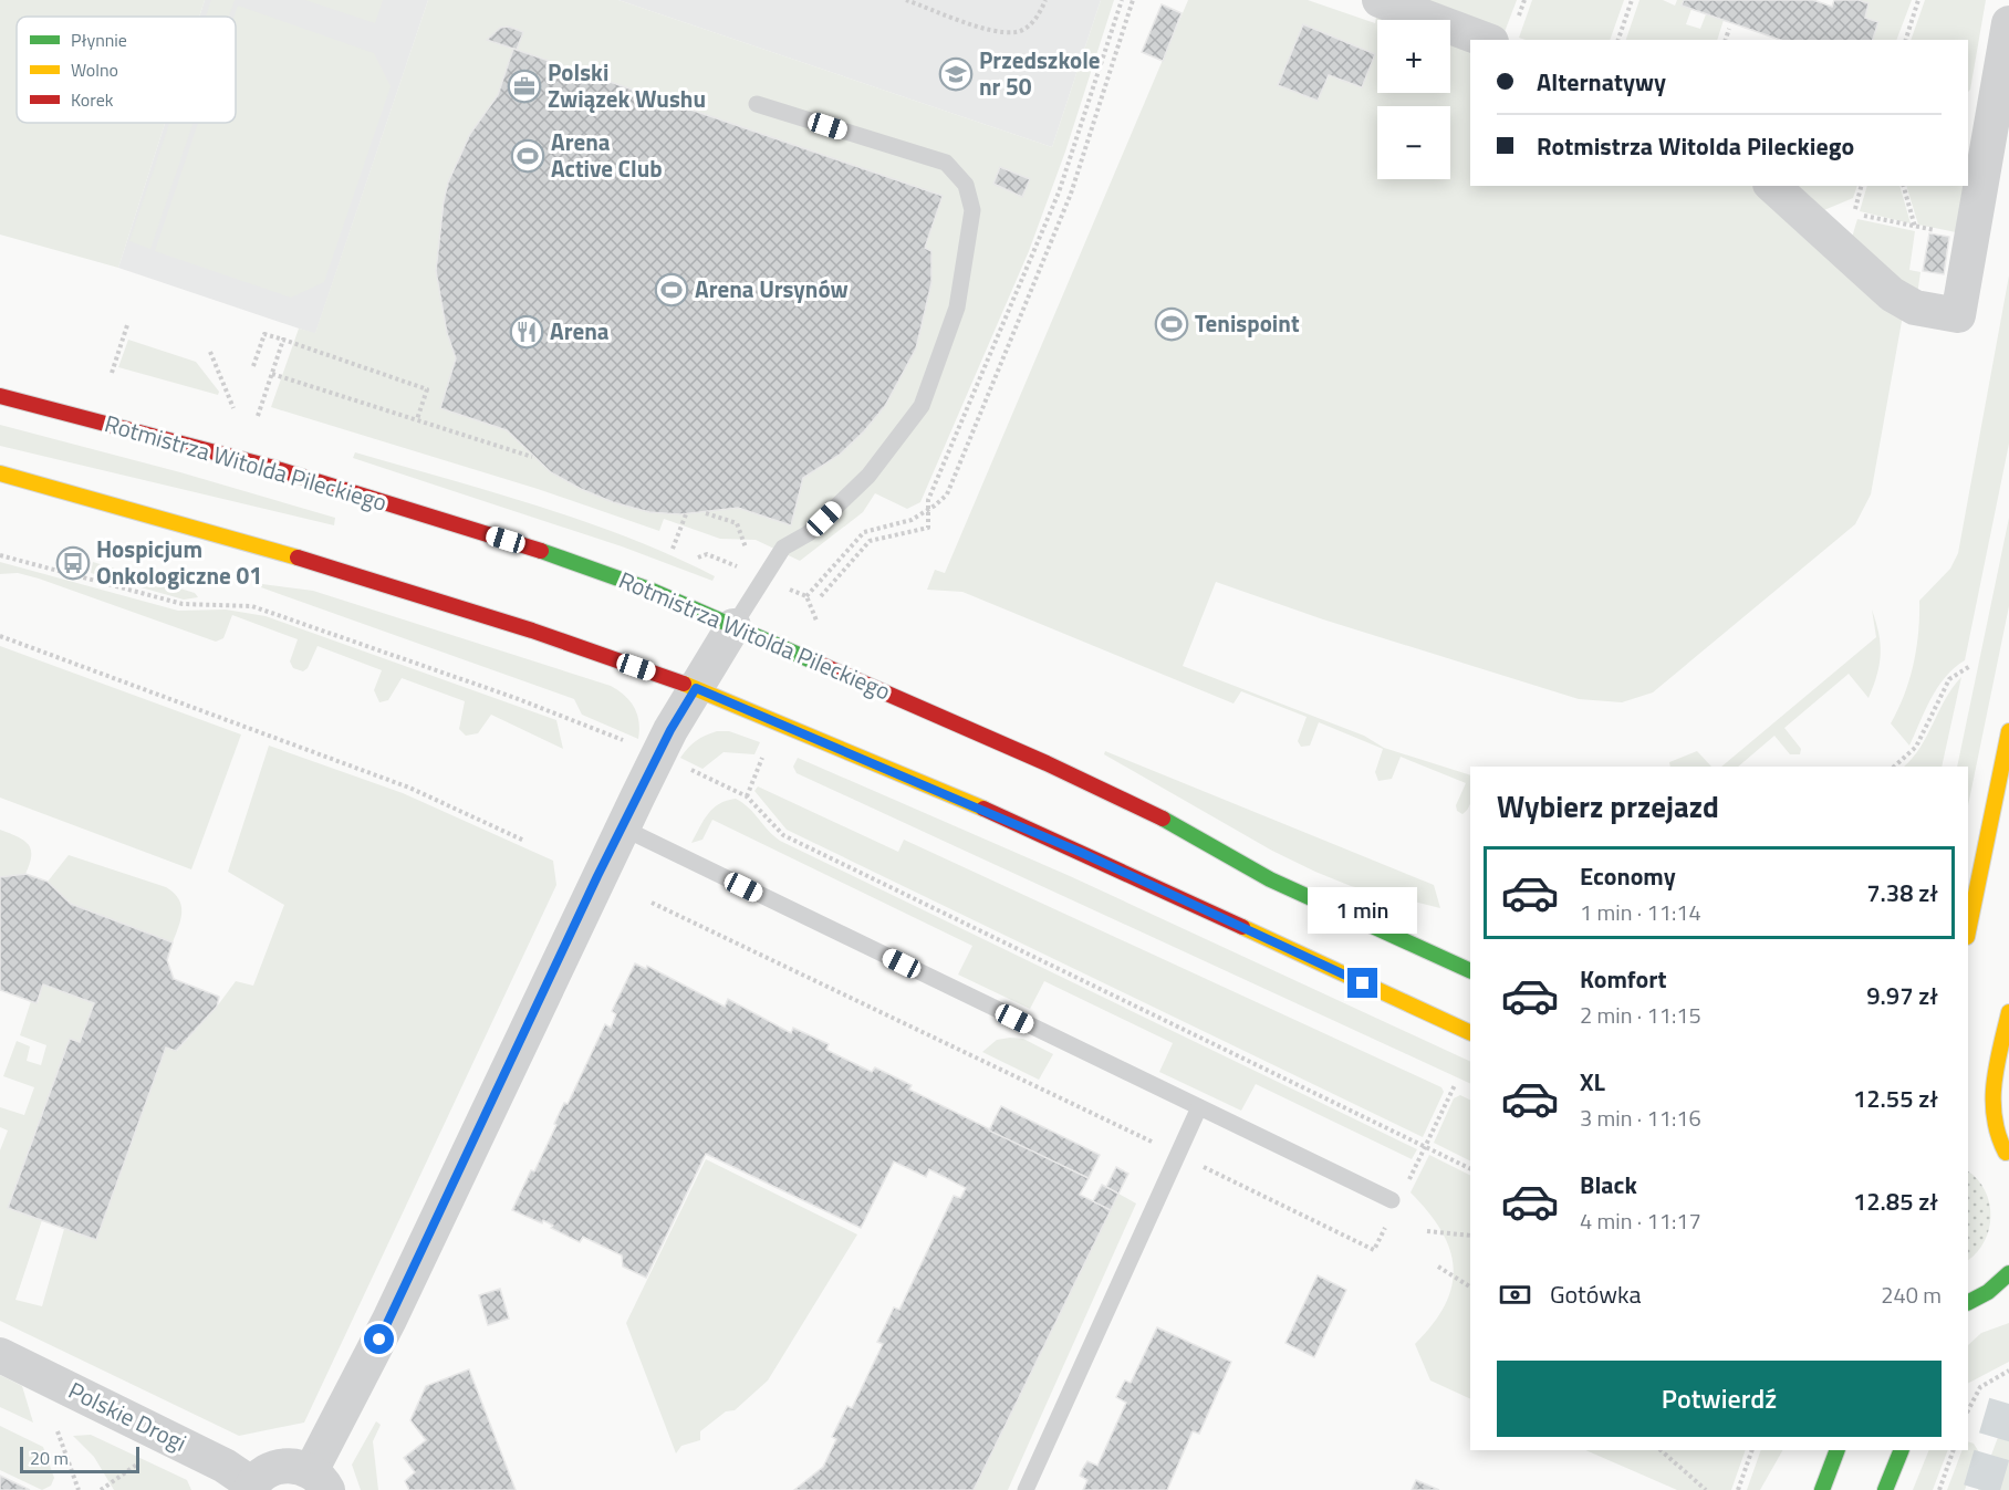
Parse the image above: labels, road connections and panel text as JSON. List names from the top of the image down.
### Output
{
  "streets": {
    "main road": ["Rotmistrza Witolda Pileckiego"],
    "street": ["Polskie Drogi"]
  },
  "places": {
    "school or university": ["Przedszkole nr 50"],
    "office": ["Polski Związek Wushu"],
    "sports": ["Arena Active Club", "Arena Ursynów", "Tenispoint"],
    "restaurant": ["Arena"],
    "bus stop": ["Hospicjum Onkologiczne 01"]
  },
  "legend": ["Płynnie", "Wolno", "Korek"],
  "scale_bar": "20 m",
  "page": {
    "map_buttons": ["+", "−"],
    "banner": ["Alternatywy", "Rotmistrza Witolda Pileckiego"],
    "heading": "Wybierz przejazd",
    "list": [
      {
        "name": "Economy",
        "note": "1 min · 11:14",
        "value": "7.38 zł"
      },
      {
        "name": "Komfort",
        "note": "2 min · 11:15",
        "value": "9.97 zł"
      },
      {
        "name": "XL",
        "note": "3 min · 11:16",
        "value": "12.55 zł"
      },
      {
        "name": "Black",
        "note": "4 min · 11:17",
        "value": "12.85 zł"
      }
    ],
    "bubble": "1 min",
    "pay": ["Gotówka", "240 m"],
    "buttons": "Potwierdź",
    "scale": "20 m"
  }
}
